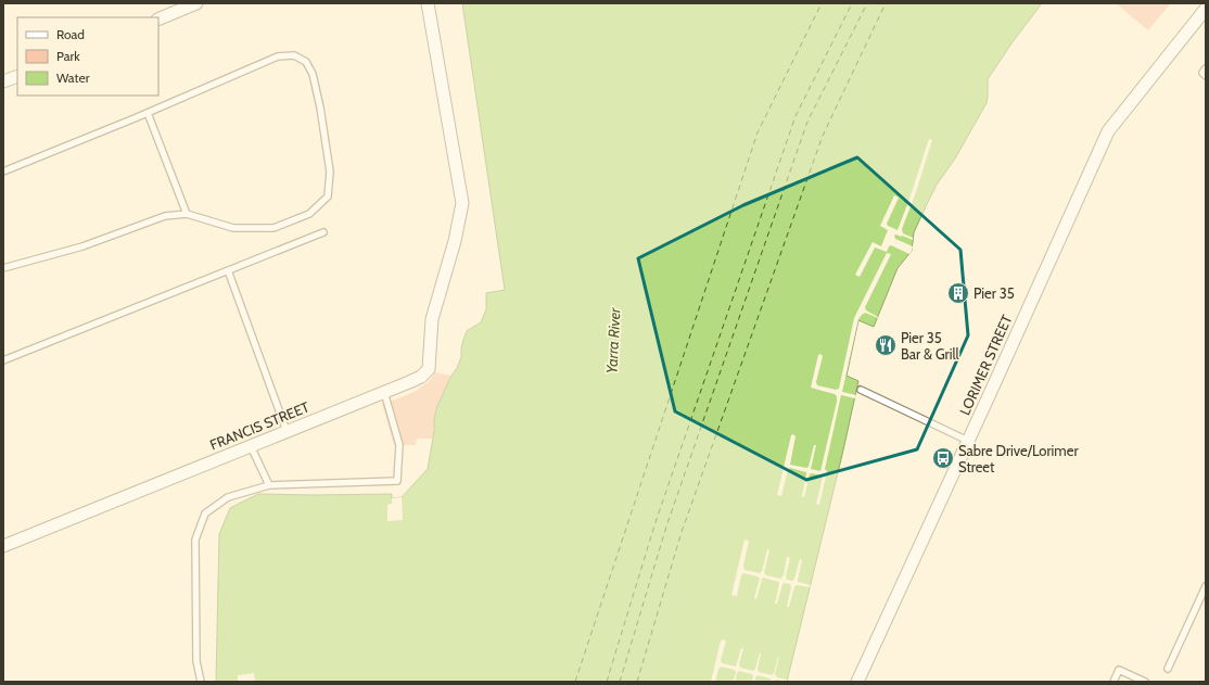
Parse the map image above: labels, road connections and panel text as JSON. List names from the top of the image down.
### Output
{
  "streets": {
    "street": ["LORIMER STREET", "FRANCIS STREET"]
  },
  "water": ["Yarra River"],
  "places": {
    "building": ["Pier 35"],
    "restaurant": ["Pier 35 Bar & Grill"],
    "bus stop": ["Sabre Drive/Lorimer Street"]
  },
  "legend": ["Road", "Park", "Water"]
}
